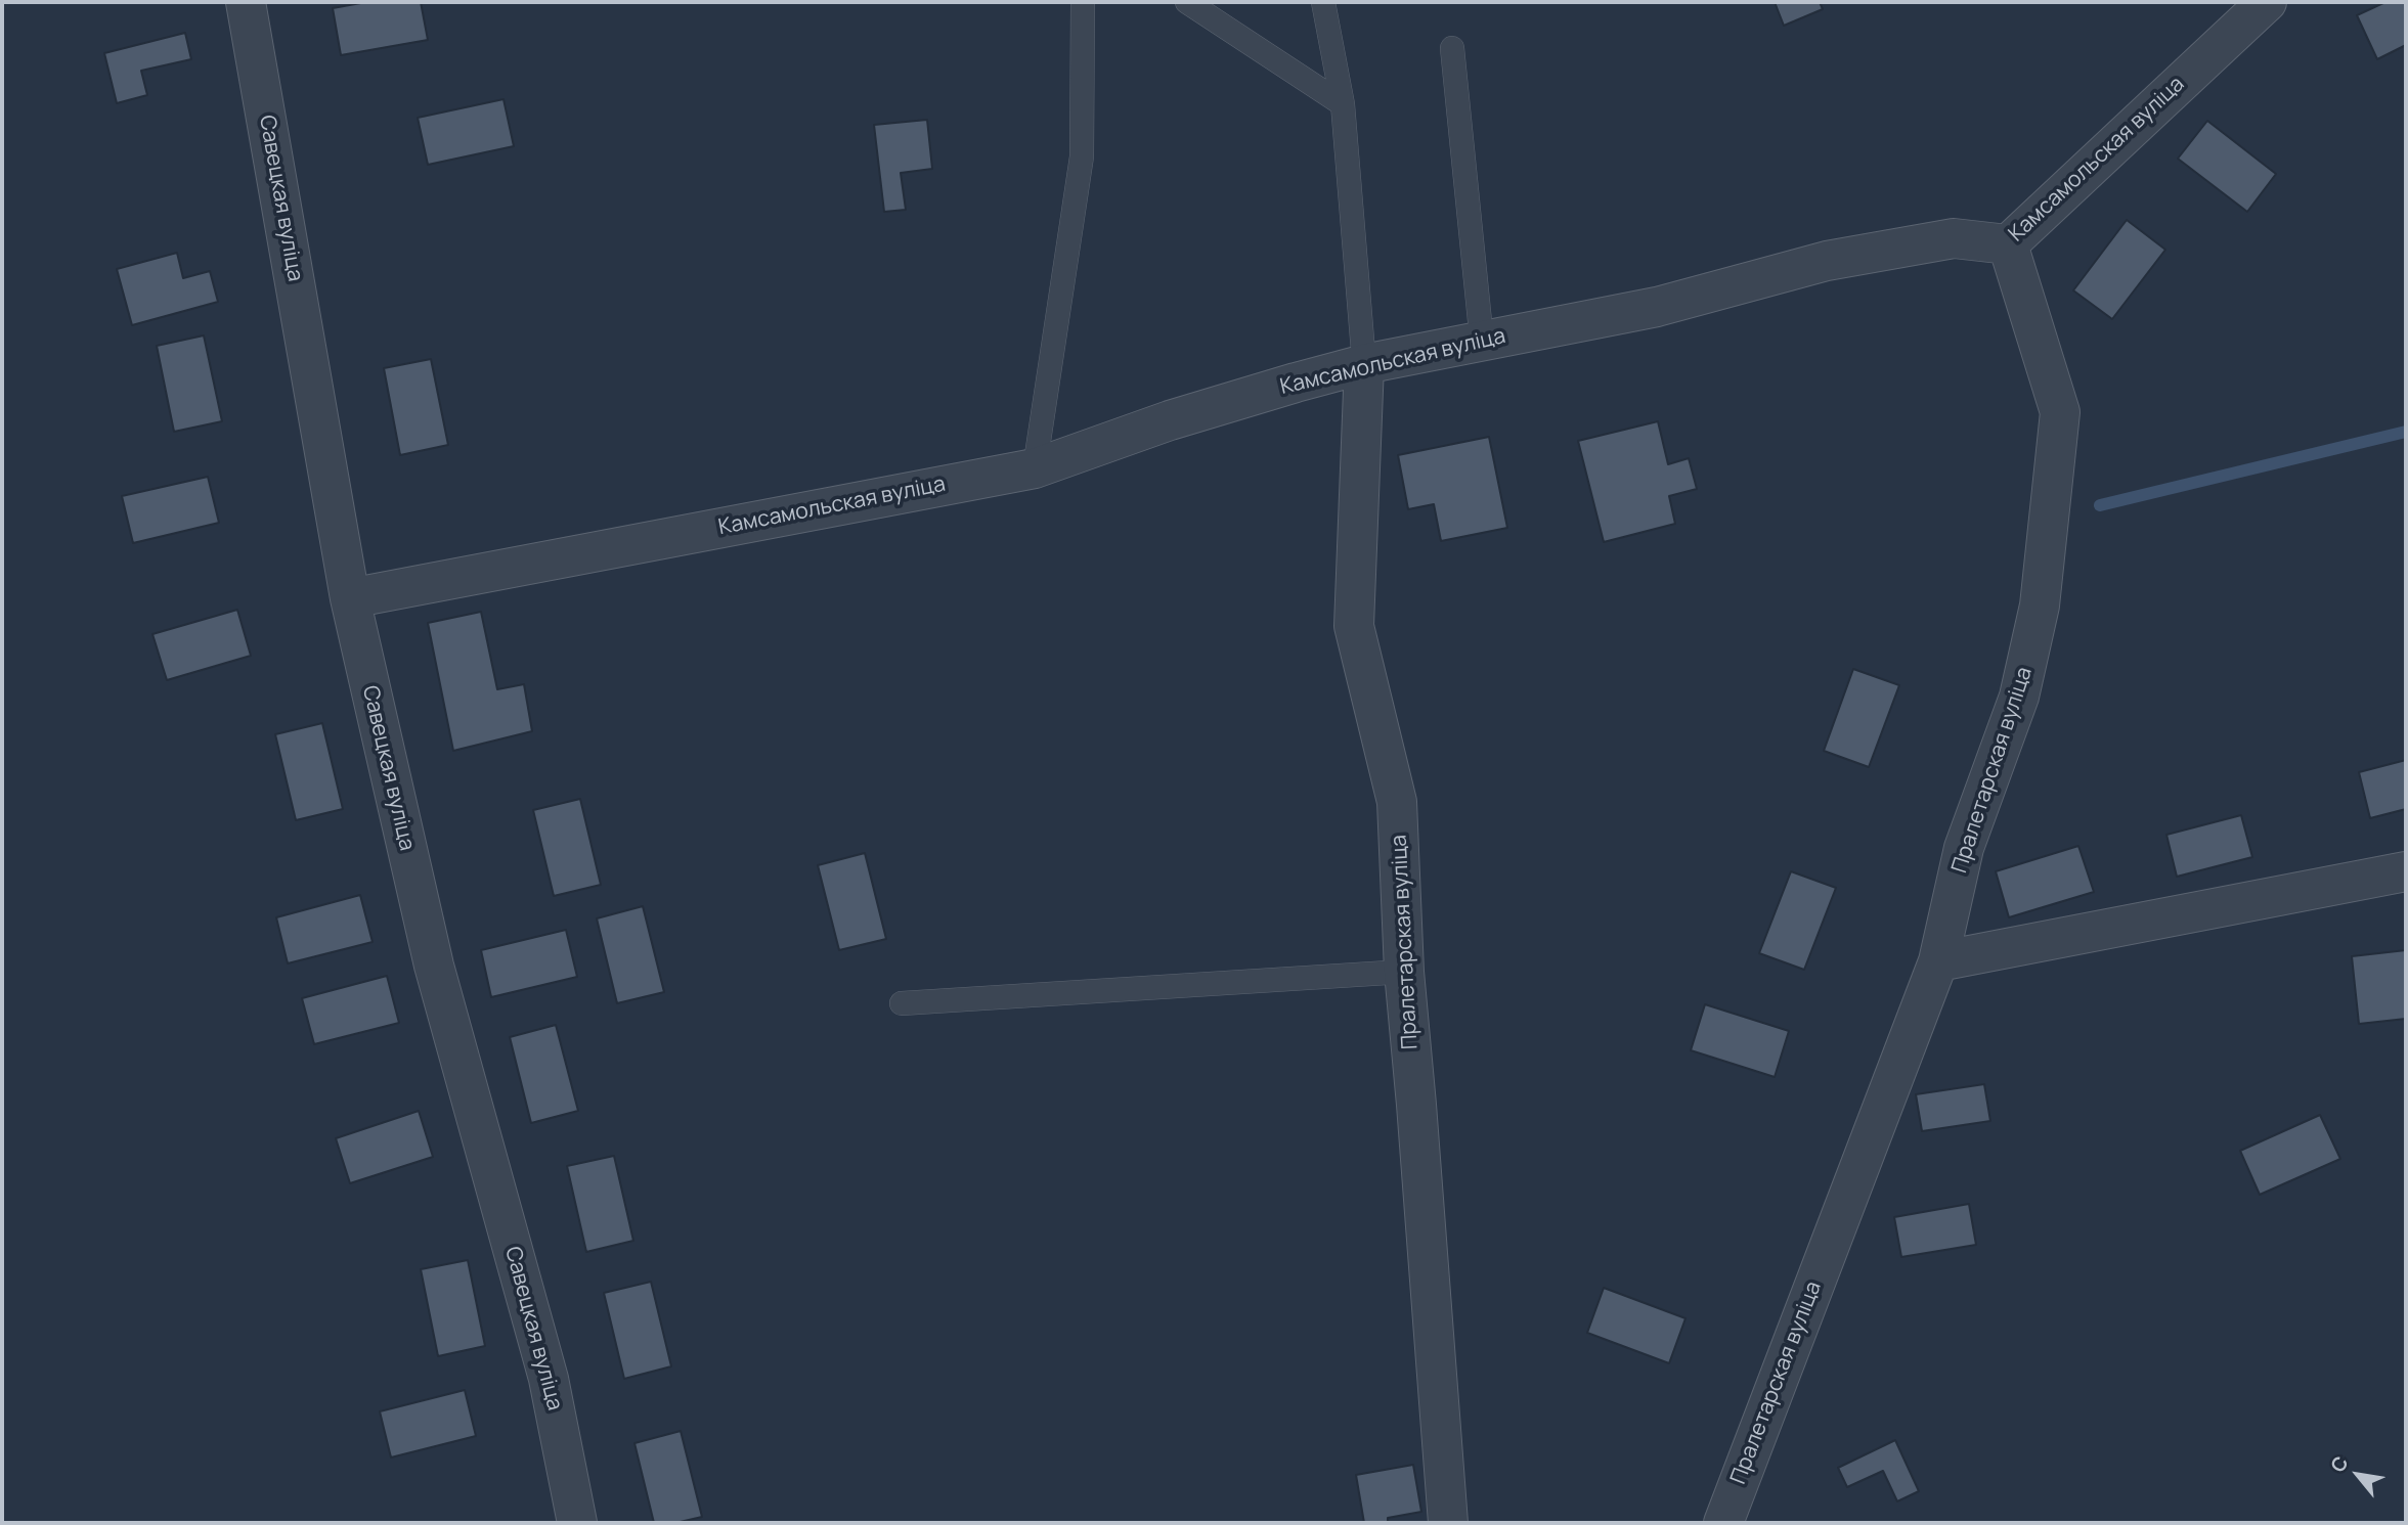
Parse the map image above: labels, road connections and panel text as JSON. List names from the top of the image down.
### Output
{
  "streets": {
    "street": ["Камсамольская вуліца", "Савецкая вуліца", "Пралетарская вуліца"]
  },
  "crossings": [
    ["Камсамольская вуліца", "Савецкая вуліца"],
    ["Камсамольская вуліца", "Пралетарская вуліца"]
  ],
  "north": "top left"
}
